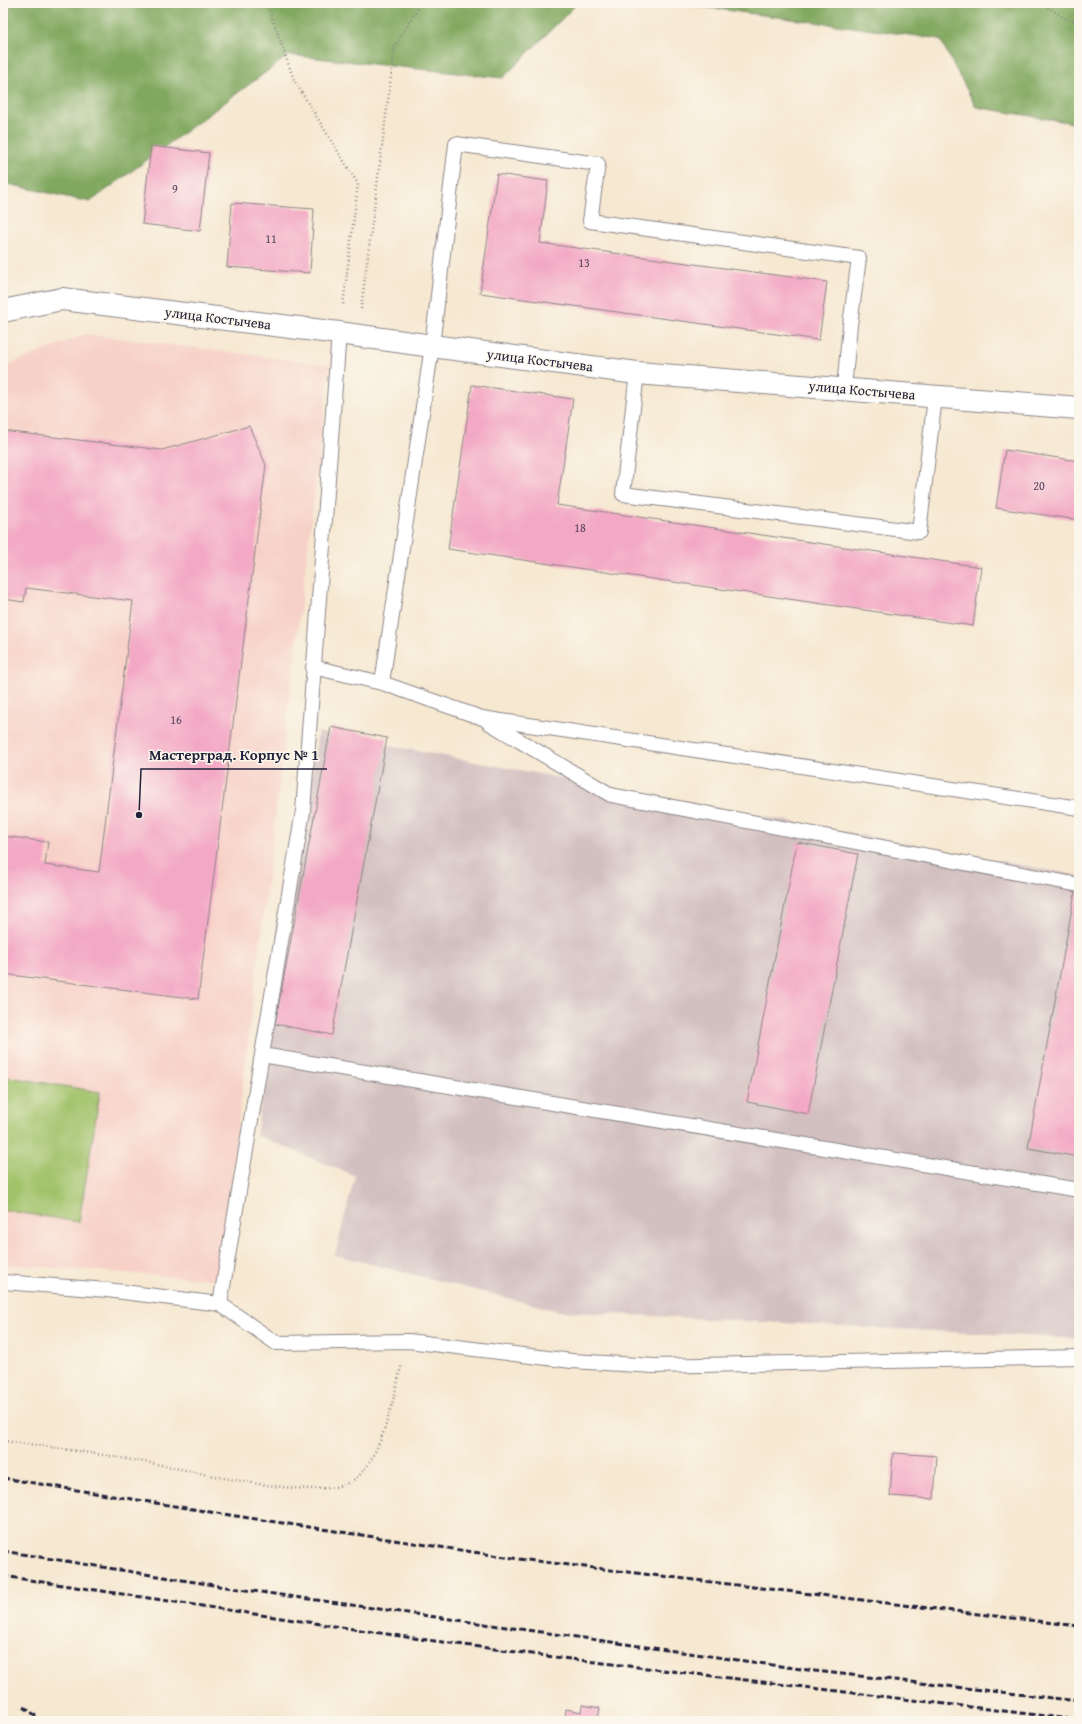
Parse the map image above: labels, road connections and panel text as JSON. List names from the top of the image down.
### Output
{
  "streets": {
    "street": ["улица Костычева"]
  },
  "places": ["Мастерград. Корпус № 1"],
  "house_numbers": [
    "9",
    "11",
    "13",
    "20",
    "18",
    "16"
  ]
}
